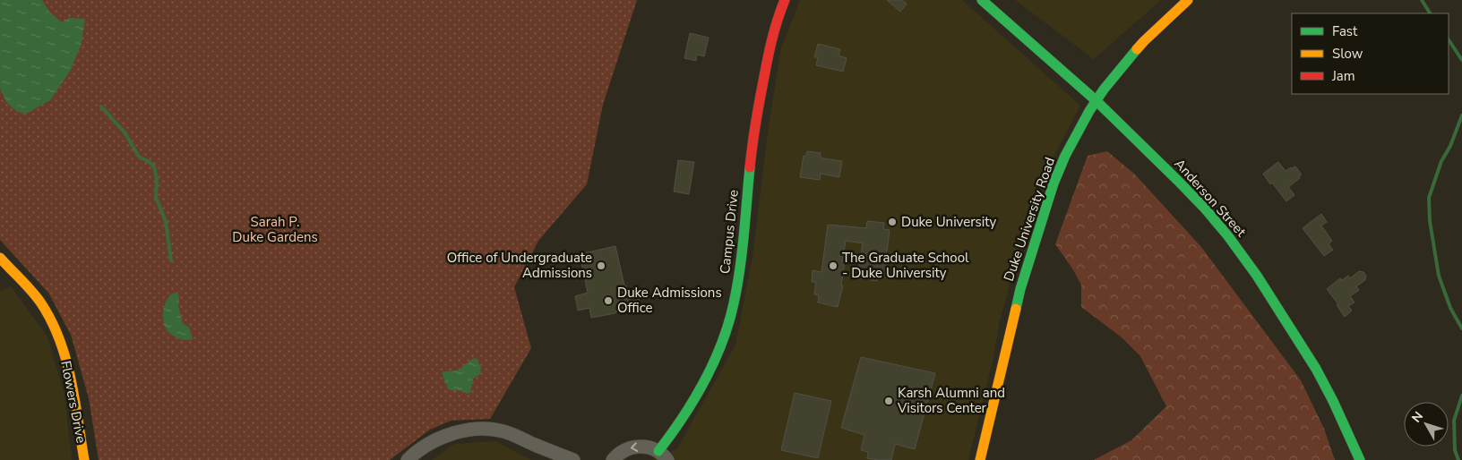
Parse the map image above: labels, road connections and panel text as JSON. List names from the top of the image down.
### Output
{
  "streets": {
    "street": [
      "Anderson Street",
      "Duke University Road",
      "Campus Drive",
      "Flowers Drive"
    ]
  },
  "crossings": [
    ["Anderson Street", "Duke University Road"]
  ],
  "parks": ["Sarah P. Duke Gardens"],
  "places": [
    "Duke University",
    "Office of Undergraduate Admissions",
    "The Graduate School - Duke University",
    "Duke Admissions Office",
    "Karsh Alumni and Visitors Center"
  ],
  "legend": ["Fast", "Slow", "Jam"],
  "north": "top left"
}
